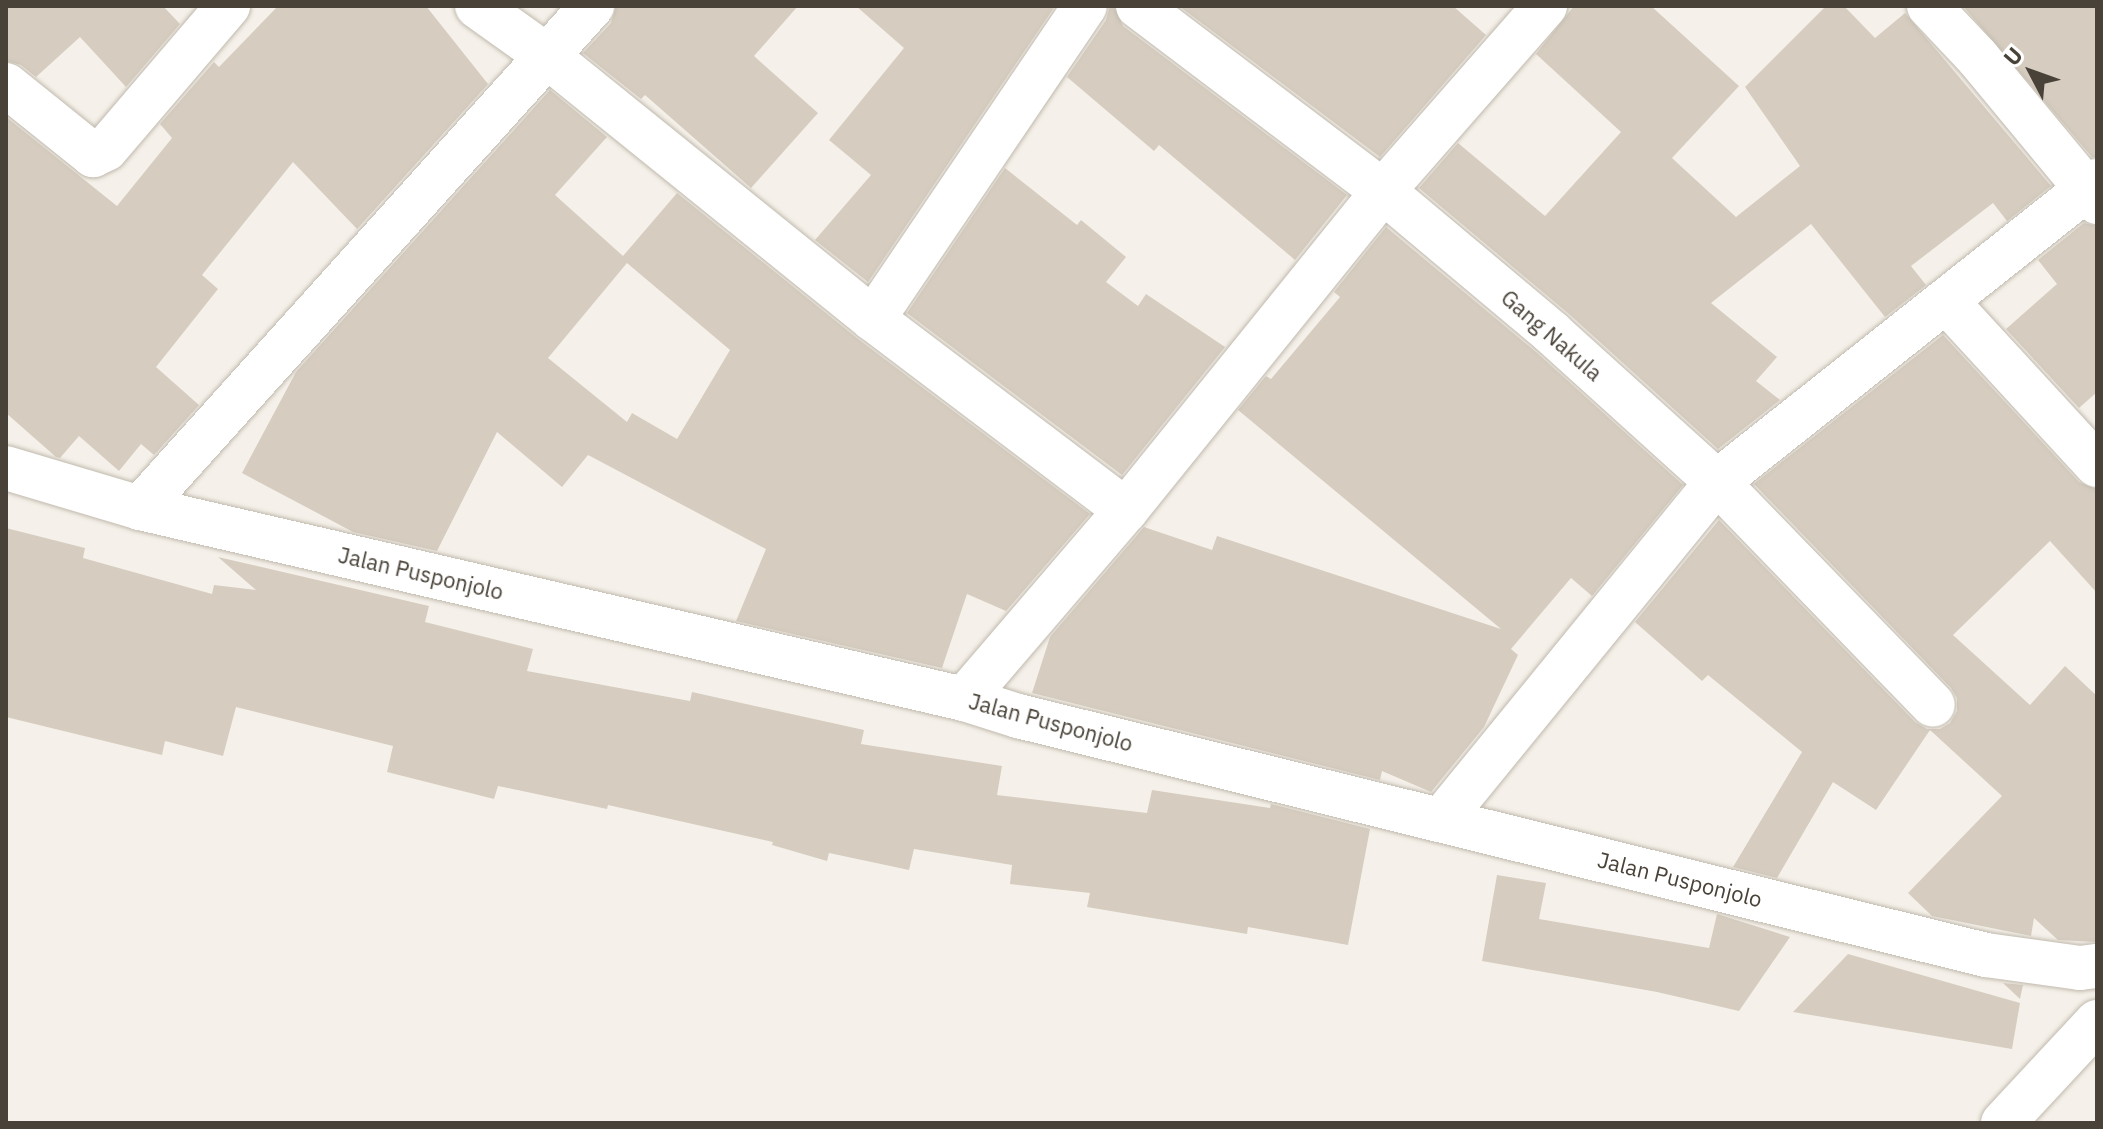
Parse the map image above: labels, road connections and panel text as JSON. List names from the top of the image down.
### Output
{
  "streets": {
    "street": ["Gang Nakula", "Jalan Pusponjolo"]
  },
  "north": "top left"
}
